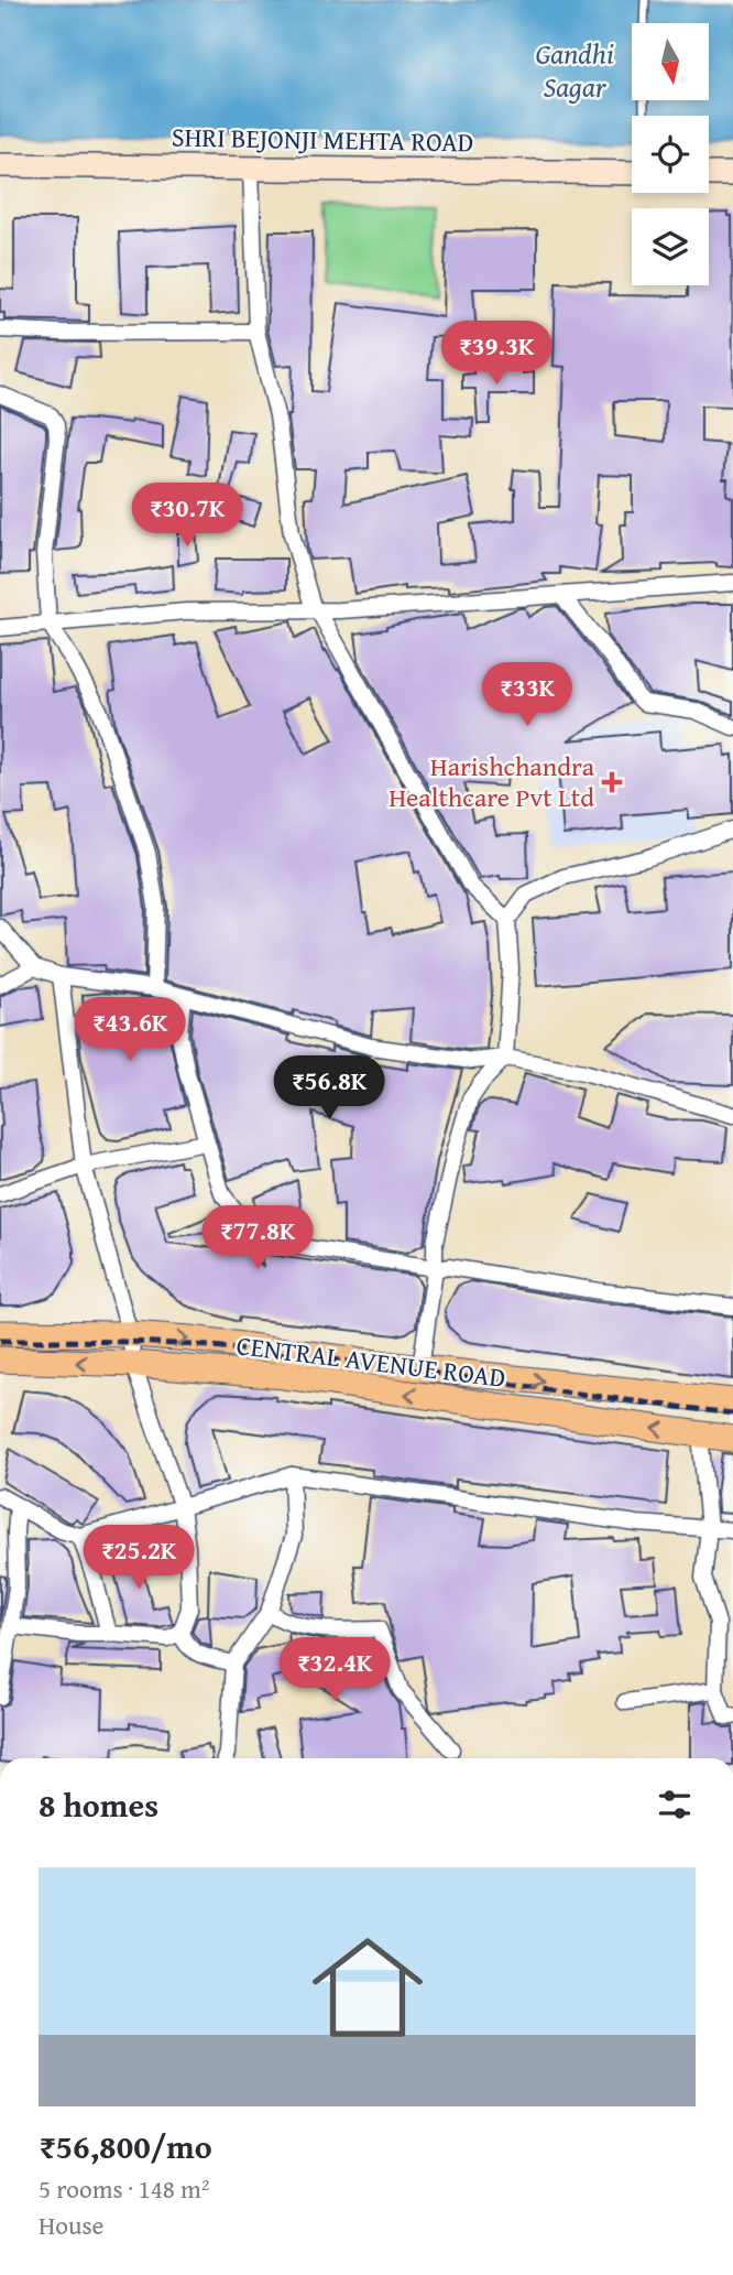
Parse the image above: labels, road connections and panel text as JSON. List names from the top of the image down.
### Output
{
  "streets": {
    "main road": ["SHRI BEJONJI MEHTA ROAD", "CENTRAL AVENUE ROAD"]
  },
  "water": ["Gandhi Sagar"],
  "places": {
    "health": ["Harishchandra Healthcare Pvt Ltd"]
  },
  "north": "bottom",
  "page": {
    "price": [
      "₹39.3K",
      "₹30.7K",
      "₹33K",
      "₹43.6K",
      "₹56.8K",
      "₹77.8K",
      "₹25.2K",
      "₹32.4K"
    ],
    "heading": "8 homes",
    "list": [
      {
        "name": "₹56,800/mo",
        "note": "5 rooms · 148 m² · House"
      }
    ]
  }
}
